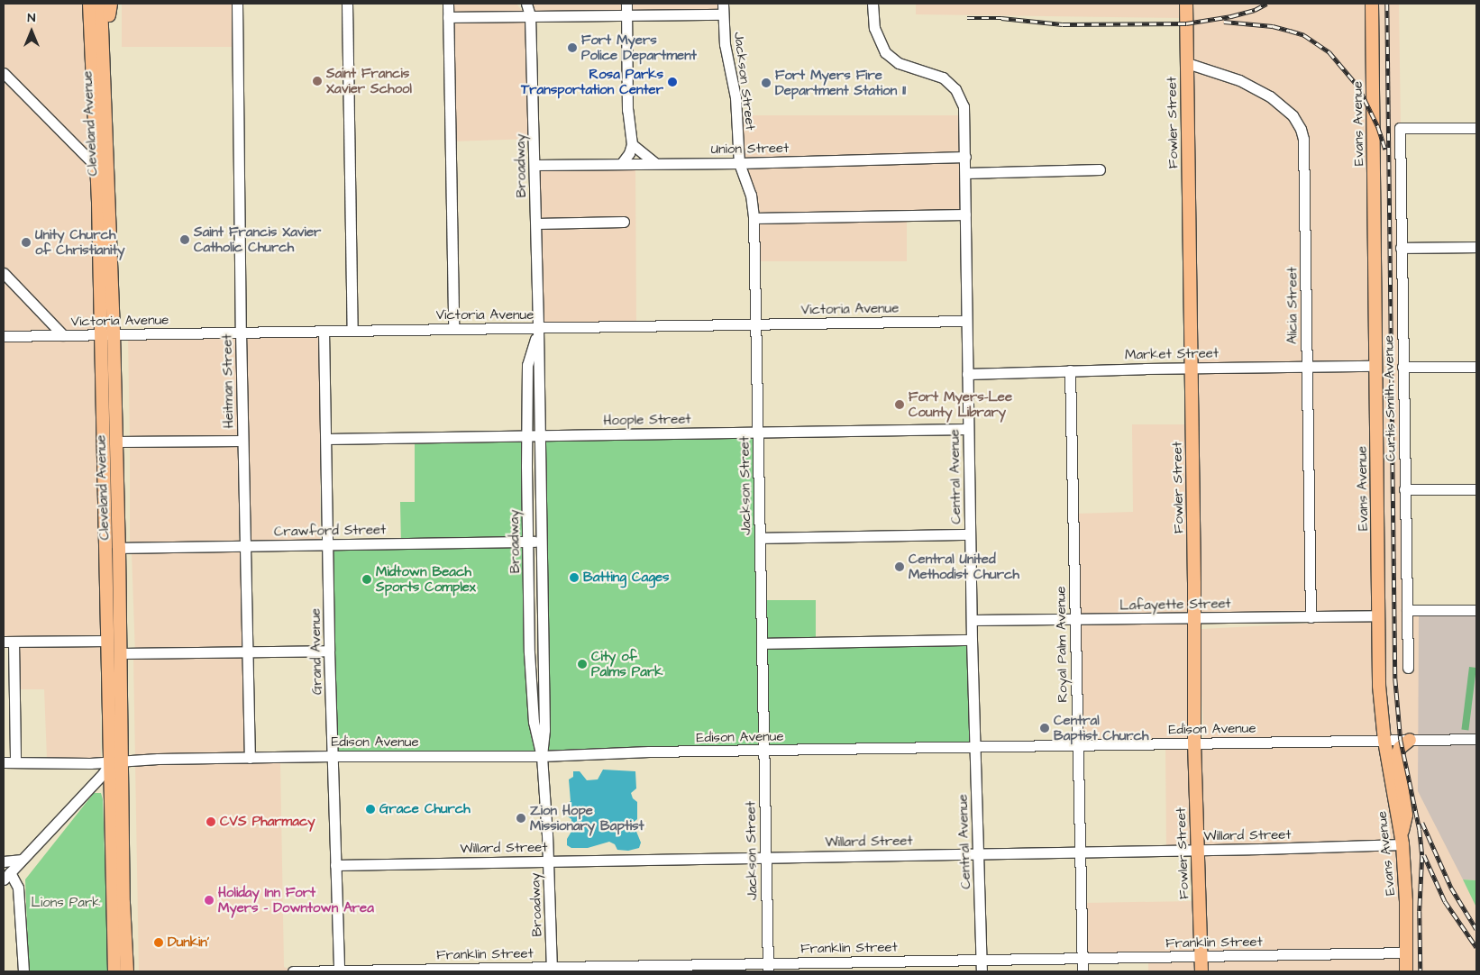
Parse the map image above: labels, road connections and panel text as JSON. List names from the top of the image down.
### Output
{
  "streets": {
    "main road": ["Fowler Street", "Cleveland Avenue", "Evans Avenue"],
    "street": [
      "Jackson Street",
      "Union Street",
      "Broadway",
      "Alicia Street",
      "Victoria Avenue",
      "Market Street",
      "Heitman Street",
      "Curtis Smith Avenue",
      "Hoople Street",
      "Central Avenue",
      "Crawford Street",
      "Lafayette Street",
      "Royal Palm Avenue",
      "Grand Avenue",
      "Edison Avenue",
      "Willard Street",
      "Franklin Street"
    ]
  },
  "crossings": [
    ["Jackson Street", "Union Street"],
    ["Jackson Street", "Victoria Avenue"],
    ["Jackson Street", "Hoople Street"],
    ["Jackson Street", "Edison Avenue"],
    ["Jackson Street", "Willard Street"],
    ["Jackson Street", "Franklin Street"],
    ["Fowler Street", "Alicia Street"],
    ["Fowler Street", "Market Street"],
    ["Fowler Street", "Lafayette Street"],
    ["Fowler Street", "Edison Avenue"],
    ["Fowler Street", "Willard Street"],
    ["Fowler Street", "Franklin Street"],
    ["Cleveland Avenue", "Victoria Avenue"],
    ["Cleveland Avenue", "Crawford Street"],
    ["Cleveland Avenue", "Edison Avenue"],
    ["Evans Avenue", "Market Street"],
    ["Evans Avenue", "Lafayette Street"],
    ["Evans Avenue", "Edison Avenue"],
    ["Evans Avenue", "Willard Street"],
    ["Evans Avenue", "Franklin Street"],
    ["Union Street", "Broadway"],
    ["Union Street", "Central Avenue"],
    ["Broadway", "Victoria Avenue"],
    ["Broadway", "Hoople Street"],
    ["Broadway", "Crawford Street"],
    ["Broadway", "Edison Avenue"],
    ["Broadway", "Willard Street"],
    ["Broadway", "Franklin Street"],
    ["Alicia Street", "Market Street"],
    ["Alicia Street", "Lafayette Street"],
    ["Victoria Avenue", "Heitman Street"],
    ["Victoria Avenue", "Central Avenue"],
    ["Victoria Avenue", "Grand Avenue"],
    ["Market Street", "Central Avenue"],
    ["Market Street", "Royal Palm Avenue"],
    ["Heitman Street", "Crawford Street"],
    ["Heitman Street", "Edison Avenue"],
    ["Hoople Street", "Central Avenue"],
    ["Hoople Street", "Grand Avenue"],
    ["Central Avenue", "Lafayette Street"],
    ["Central Avenue", "Edison Avenue"],
    ["Central Avenue", "Willard Street"],
    ["Central Avenue", "Franklin Street"],
    ["Crawford Street", "Grand Avenue"],
    ["Lafayette Street", "Royal Palm Avenue"],
    ["Royal Palm Avenue", "Edison Avenue"],
    ["Royal Palm Avenue", "Willard Street"],
    ["Royal Palm Avenue", "Franklin Street"],
    ["Grand Avenue", "Edison Avenue"],
    ["Grand Avenue", "Willard Street"],
    ["Grand Avenue", "Franklin Street"]
  ],
  "parks": ["Lions Park"],
  "places": [
    "Fort Myers Police Department",
    "Saint Francis Xavier School",
    "Rosa Parks Transportation Center",
    "Fort Myers Fire Department Station 11",
    "Saint Francis Xavier Catholic Church",
    "Unity Church of Christianity",
    "Fort Myers-Lee County Library",
    "Central United Methodist Church",
    "Batting Cages",
    "Midtown Beach Sports Complex",
    "City of Palms Park",
    "Central Baptist Church",
    "Grace Church",
    "Zion Hope Missionary Baptist",
    "CVS Pharmacy",
    "Holiday Inn Fort Myers - Downtown Area",
    "Dunkin'"
  ],
  "north": "top"
}
